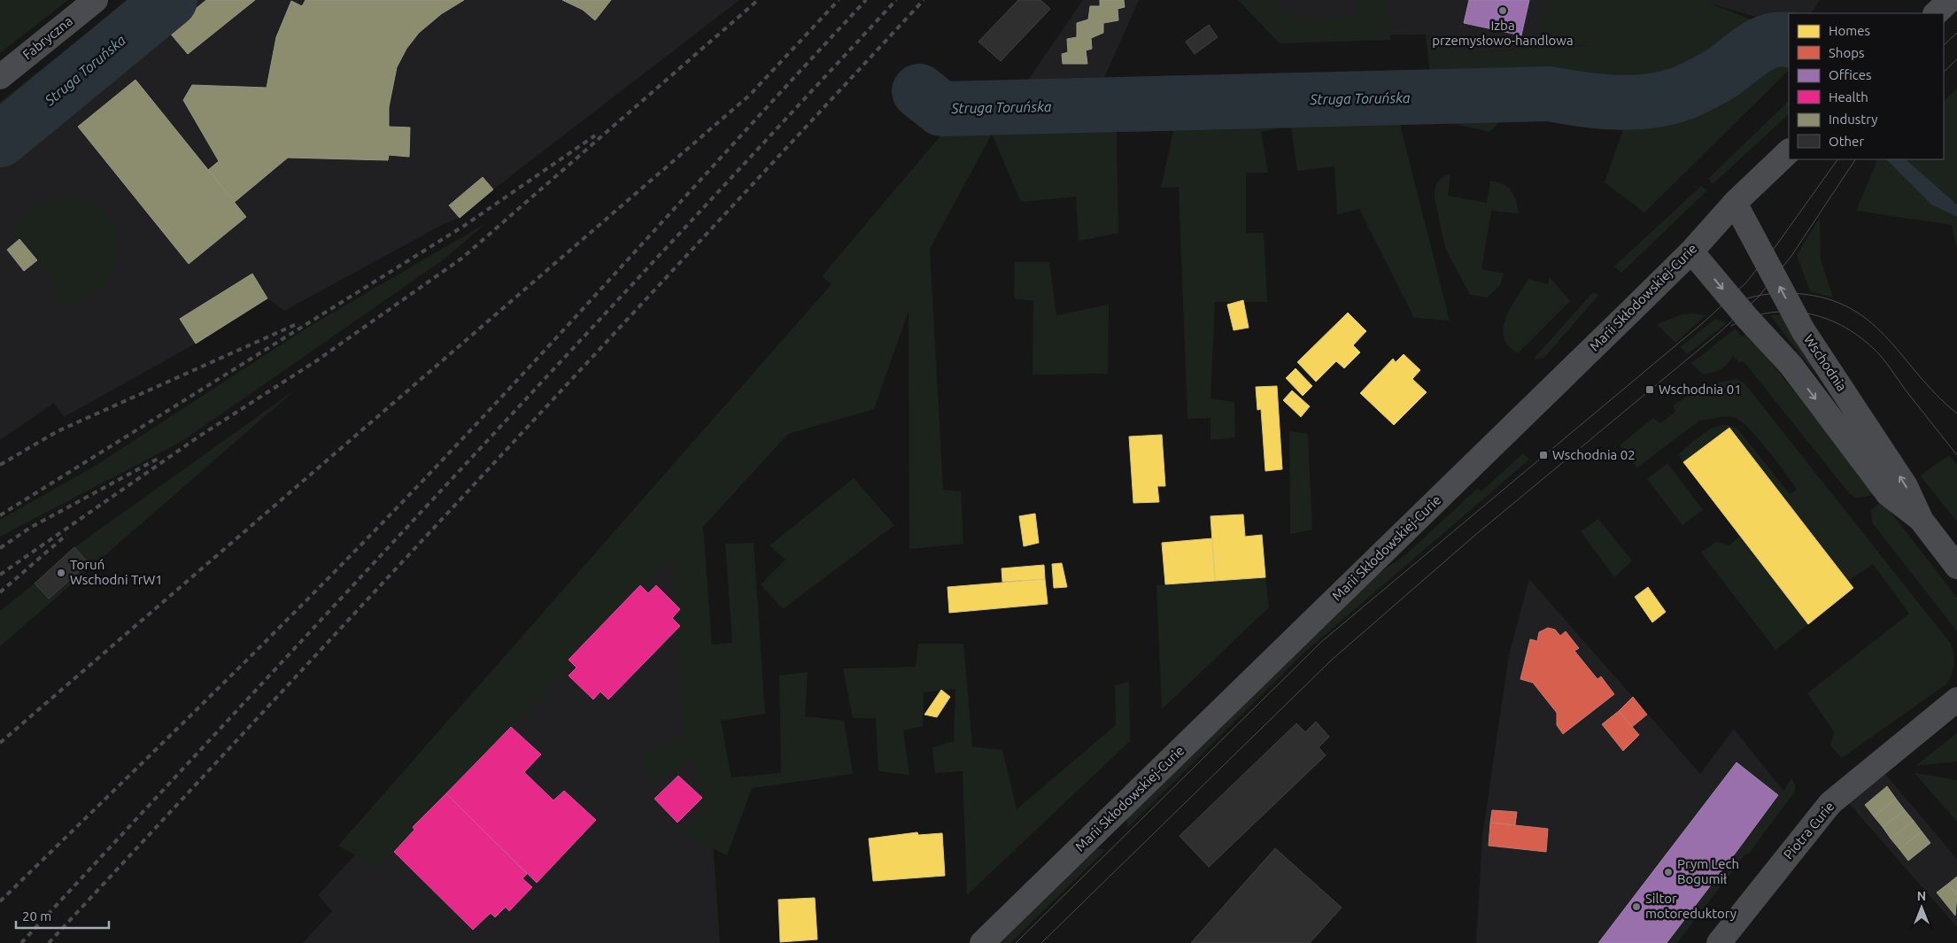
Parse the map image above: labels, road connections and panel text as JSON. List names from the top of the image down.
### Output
{
  "streets": {
    "street": [
      "Fabryczna",
      "Marii Skłodowskiej-Curie",
      "Wschodnia",
      "Piotra Curie"
    ]
  },
  "crossings": [
    ["Marii Skłodowskiej-Curie", "Wschodnia"]
  ],
  "water": ["Struga Toruńska"],
  "places": {
    "other": [
      "Izba przemysłowo-handlowa",
      "Toruń Wschodni TrW1",
      "Prym Lech Bogumił",
      "Siltor motoreduktory"
    ],
    "transit": ["Wschodnia 01", "Wschodnia 02"]
  },
  "legend": [
    "Homes",
    "Shops",
    "Offices",
    "Health",
    "Industry",
    "Other"
  ],
  "scale_bar": "20 m",
  "north": "top"
}
